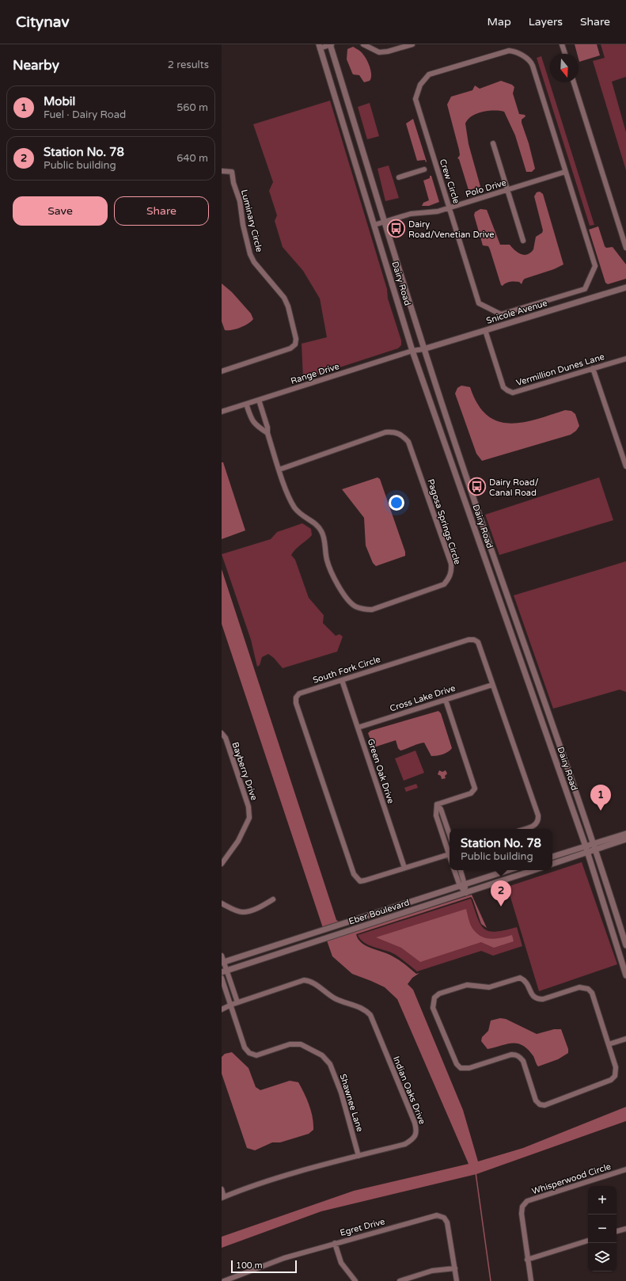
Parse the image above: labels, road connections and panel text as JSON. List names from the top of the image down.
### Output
{
  "streets": {
    "street": [
      "Crew Circle",
      "Polo Drive",
      "Luminary Circle",
      "Dairy Road",
      "Snicole Avenue",
      "Vermillion Dunes Lane",
      "Range Drive",
      "Pagosa Springs Circle",
      "South Fork Circle",
      "Cross Lake Drive",
      "Bayberry Drive",
      "Green Oak Drive",
      "Eber Boulevard",
      "Indian Oaks Drive",
      "Shawnee Lane",
      "Whisperwood Circle",
      "Egret Drive"
    ]
  },
  "crossings": [
    ["Crew Circle", "Polo Drive"],
    ["Polo Drive", "Dairy Road"],
    ["Dairy Road", "Snicole Avenue"],
    ["Dairy Road", "Range Drive"],
    ["Snicole Avenue", "Vermillion Dunes Lane"],
    ["Snicole Avenue", "Range Drive"],
    ["Range Drive", "Pagosa Springs Circle"],
    ["South Fork Circle", "Cross Lake Drive"],
    ["South Fork Circle", "Green Oak Drive"],
    ["Cross Lake Drive", "Green Oak Drive"],
    ["Indian Oaks Drive", "Shawnee Lane"]
  ],
  "places": {
    "bus stop": ["Dairy Road/Venetian Drive", "Dairy Road/ Canal Road"]
  },
  "scale_bar": "100 m",
  "north": "bottom",
  "page": {
    "header": "Citynav",
    "nav": ["Map", "Layers", "Share"],
    "heading": ["Nearby", "2 results"],
    "list": [
      {
        "mark": "1",
        "name": "Mobil",
        "note": "Fuel · Dairy Road",
        "value": "560 m"
      },
      {
        "mark": "2",
        "name": "Station No. 78",
        "note": "Public building",
        "value": "640 m"
      }
    ],
    "buttons": ["Save", "Share"],
    "pins": ["1", "2"],
    "popup": ["Station No. 78", "Public building"],
    "map_buttons": ["+", "−"],
    "scale": "100 m"
  }
}
